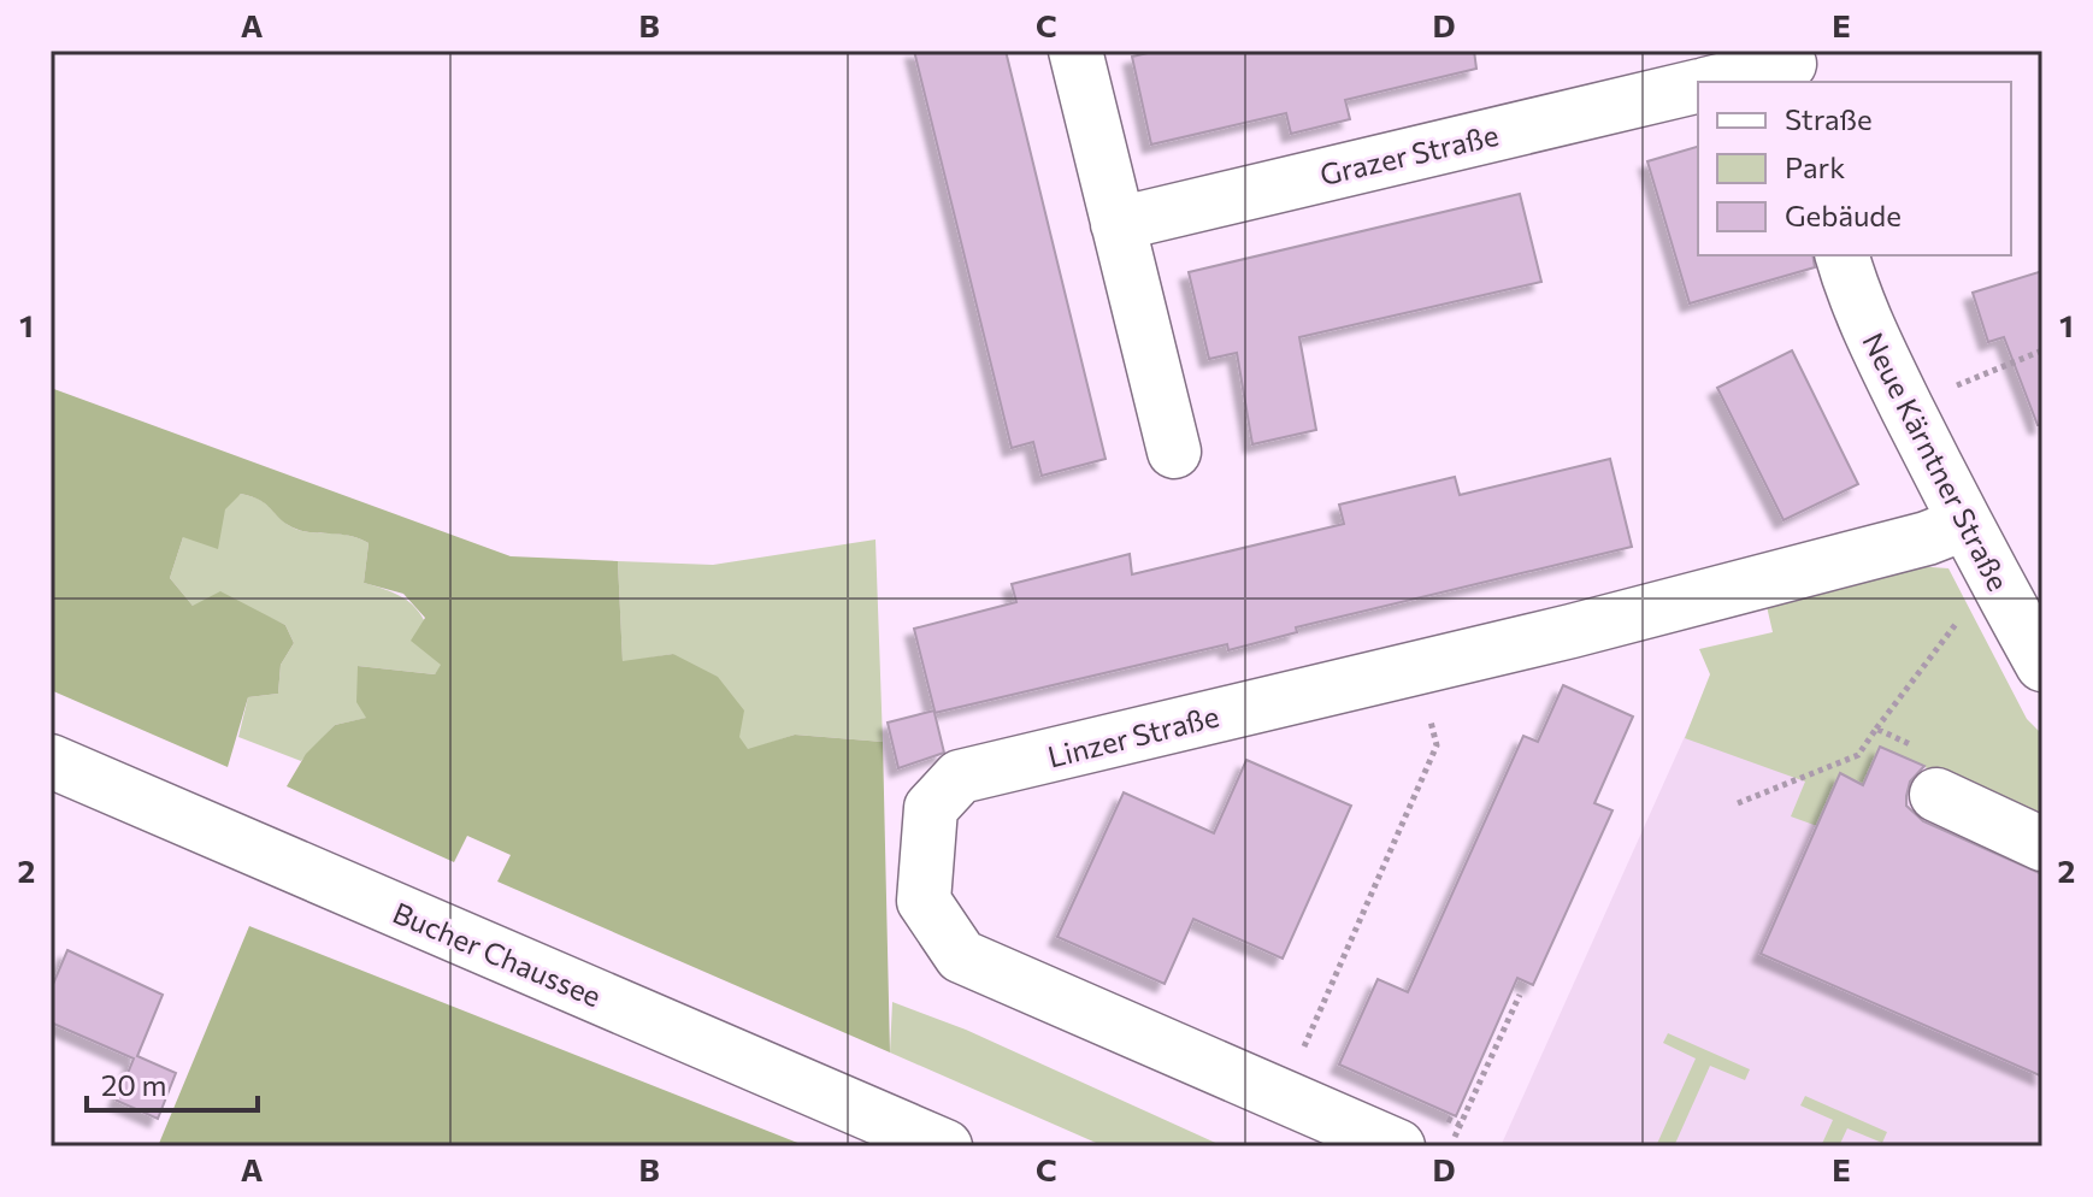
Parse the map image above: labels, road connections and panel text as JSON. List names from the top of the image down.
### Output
{
  "streets": {
    "street": [
      "Grazer Straße",
      "Neue Kärntner Straße",
      "Linzer Straße",
      "Bucher Chaussee"
    ]
  },
  "crossings": [
    ["Neue Kärntner Straße", "Linzer Straße"]
  ],
  "legend": ["Straße", "Park", "Gebäude"],
  "scale_bar": "20 m",
  "grid": {
    "columns": [
      "A",
      "B",
      "C",
      "D",
      "E"
    ],
    "rows": ["1", "2"]
  }
}
